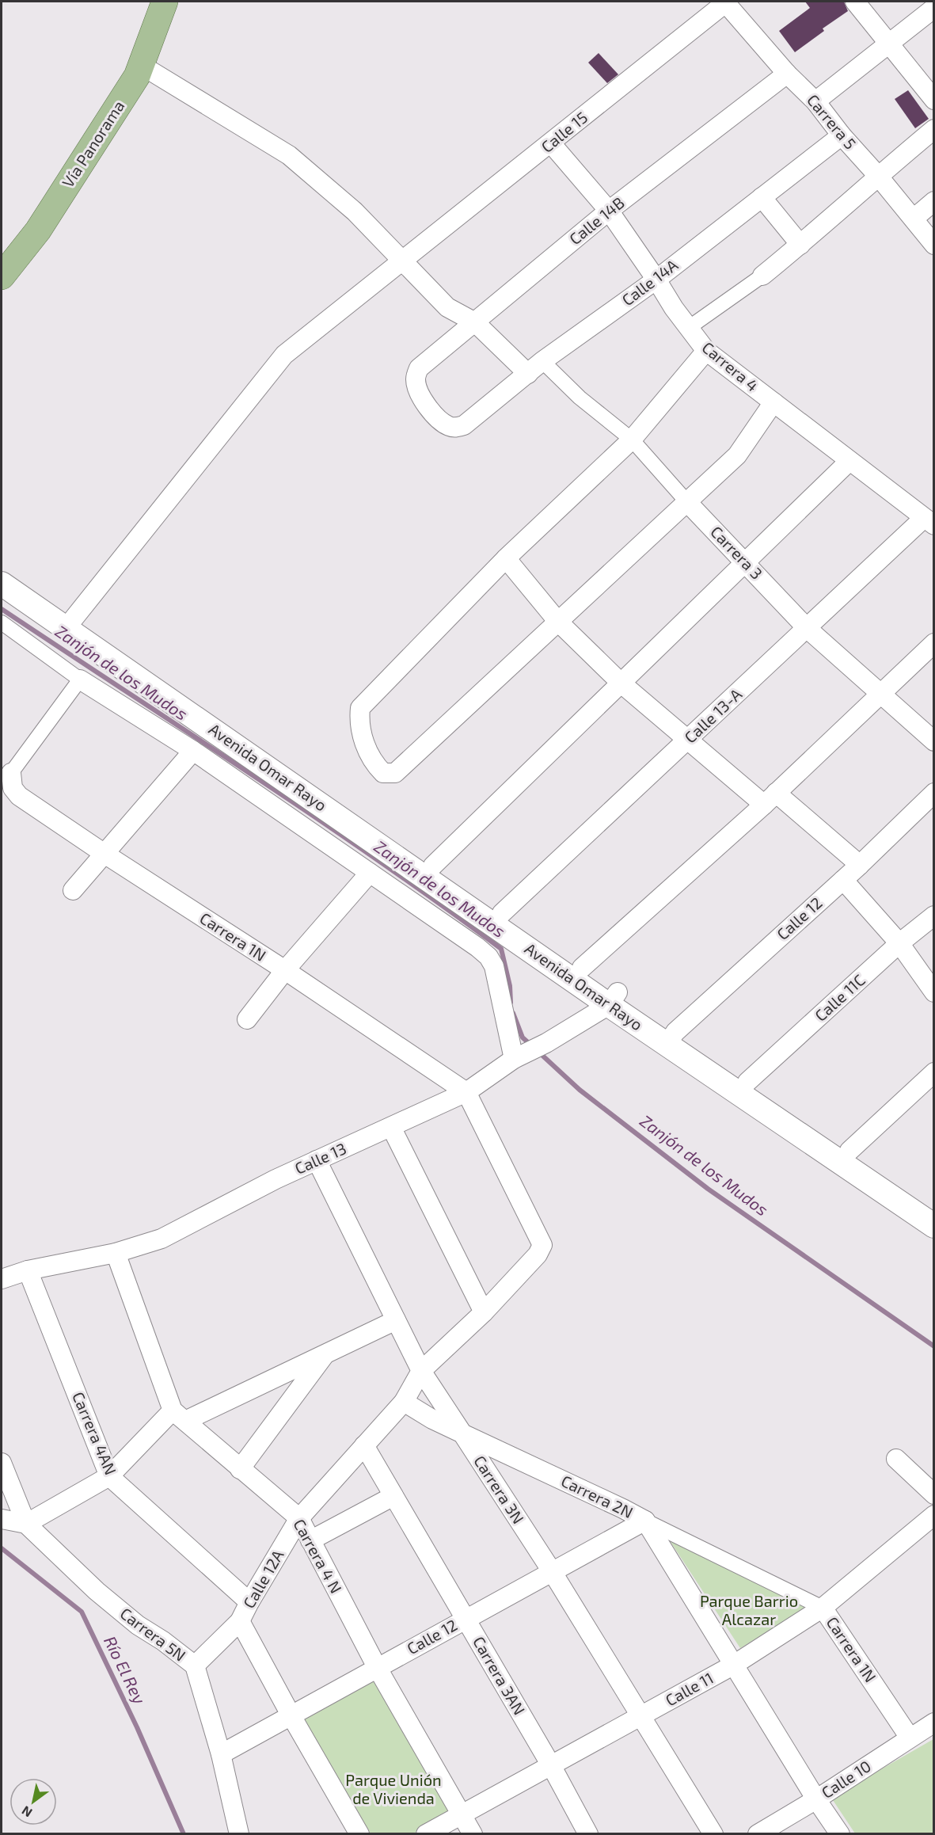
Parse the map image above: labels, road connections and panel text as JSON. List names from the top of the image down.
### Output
{
  "streets": {
    "main road": ["Vía Panorama"],
    "street": [
      "Carrera 5",
      "Calle 15",
      "Calle 14B",
      "Calle 14A",
      "Carrera 4",
      "Carrera 3",
      "Calle 13-A",
      "Avenida Omar Rayo",
      "Calle 12",
      "Carrera 1N",
      "Calle 11C",
      "Calle 13",
      "Carrera 4AN",
      "Carrera 3N",
      "Carrera 2N",
      "Carrera 4 N",
      "Calle 12A",
      "Carrera 5N",
      "Carrera 3AN",
      "Calle 11",
      "Calle 10"
    ]
  },
  "crossings": [
    ["Carrera 5", "Calle 15"],
    ["Carrera 5", "Calle 14B"],
    ["Carrera 5", "Calle 14A"],
    ["Calle 15", "Carrera 4"],
    ["Calle 15", "Carrera 3"],
    ["Calle 15", "Avenida Omar Rayo"],
    ["Vía Panorama", "Carrera 3"],
    ["Calle 14B", "Calle 14A"],
    ["Calle 14B", "Carrera 4"],
    ["Calle 14B", "Carrera 3"],
    ["Calle 14A", "Carrera 4"],
    ["Calle 14A", "Carrera 3"],
    ["Carrera 4", "Calle 13-A"],
    ["Carrera 3", "Calle 13-A"],
    ["Calle 13-A", "Avenida Omar Rayo"],
    ["Avenida Omar Rayo", "Calle 12"],
    ["Avenida Omar Rayo", "Calle 11C"],
    ["Avenida Omar Rayo", "Calle 13"],
    ["Calle 12", "Carrera 1N"],
    ["Calle 12", "Carrera 3N"],
    ["Calle 12", "Carrera 2N"],
    ["Calle 12", "Carrera 4 N"],
    ["Calle 12", "Carrera 5N"],
    ["Calle 12", "Carrera 3AN"],
    ["Carrera 1N", "Calle 13"],
    ["Carrera 1N", "Carrera 2N"],
    ["Carrera 1N", "Calle 11"],
    ["Carrera 1N", "Calle 10"],
    ["Calle 13", "Carrera 4AN"],
    ["Calle 13", "Carrera 4 N"],
    ["Carrera 4AN", "Calle 12A"],
    ["Carrera 3N", "Carrera 2N"],
    ["Carrera 3N", "Calle 11"],
    ["Carrera 2N", "Calle 11"],
    ["Carrera 2N", "Calle 10"],
    ["Carrera 4 N", "Calle 12A"],
    ["Carrera 4 N", "Calle 11"],
    ["Calle 12A", "Carrera 5N"],
    ["Calle 12A", "Carrera 3AN"],
    ["Carrera 3AN", "Calle 11"]
  ],
  "water": ["Zanjón de los Mudos", "Río El Rey"],
  "parks": ["Parque Barrio Alcazar", "Parque Unión de Vivienda"],
  "north": "bottom left"
}
